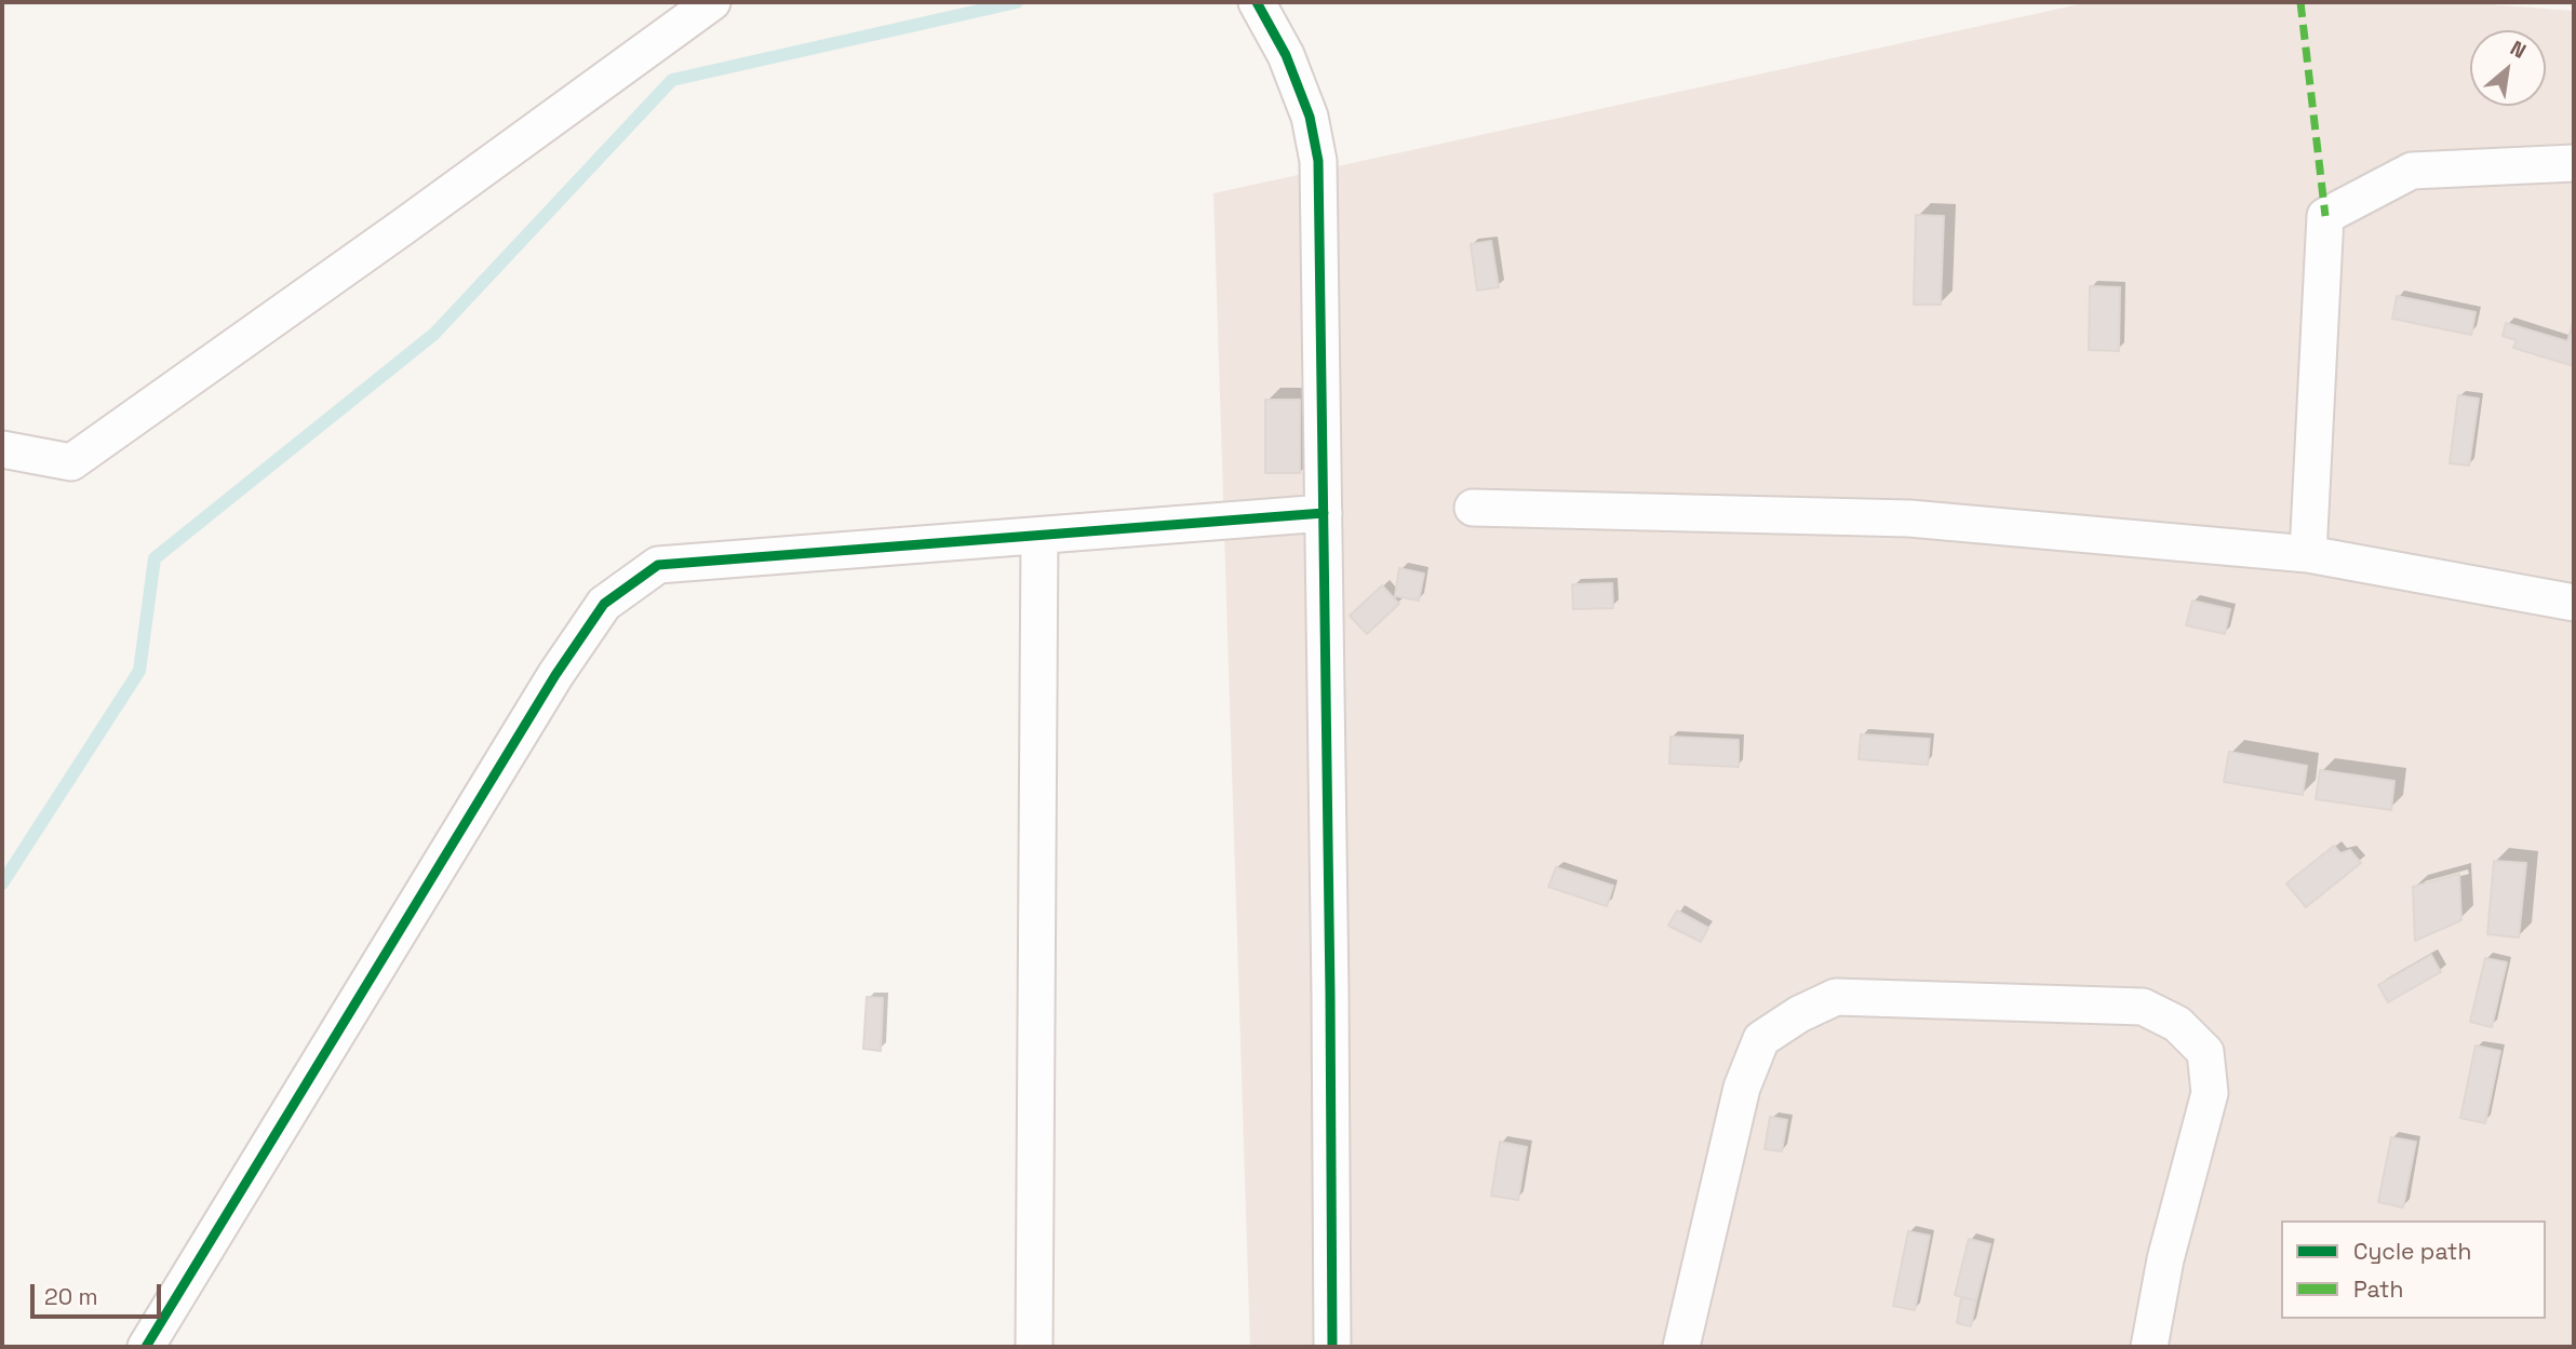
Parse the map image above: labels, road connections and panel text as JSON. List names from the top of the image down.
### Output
{
  "legend": ["Cycle path", "Path"],
  "scale_bar": "20 m",
  "north": "top right"
}
